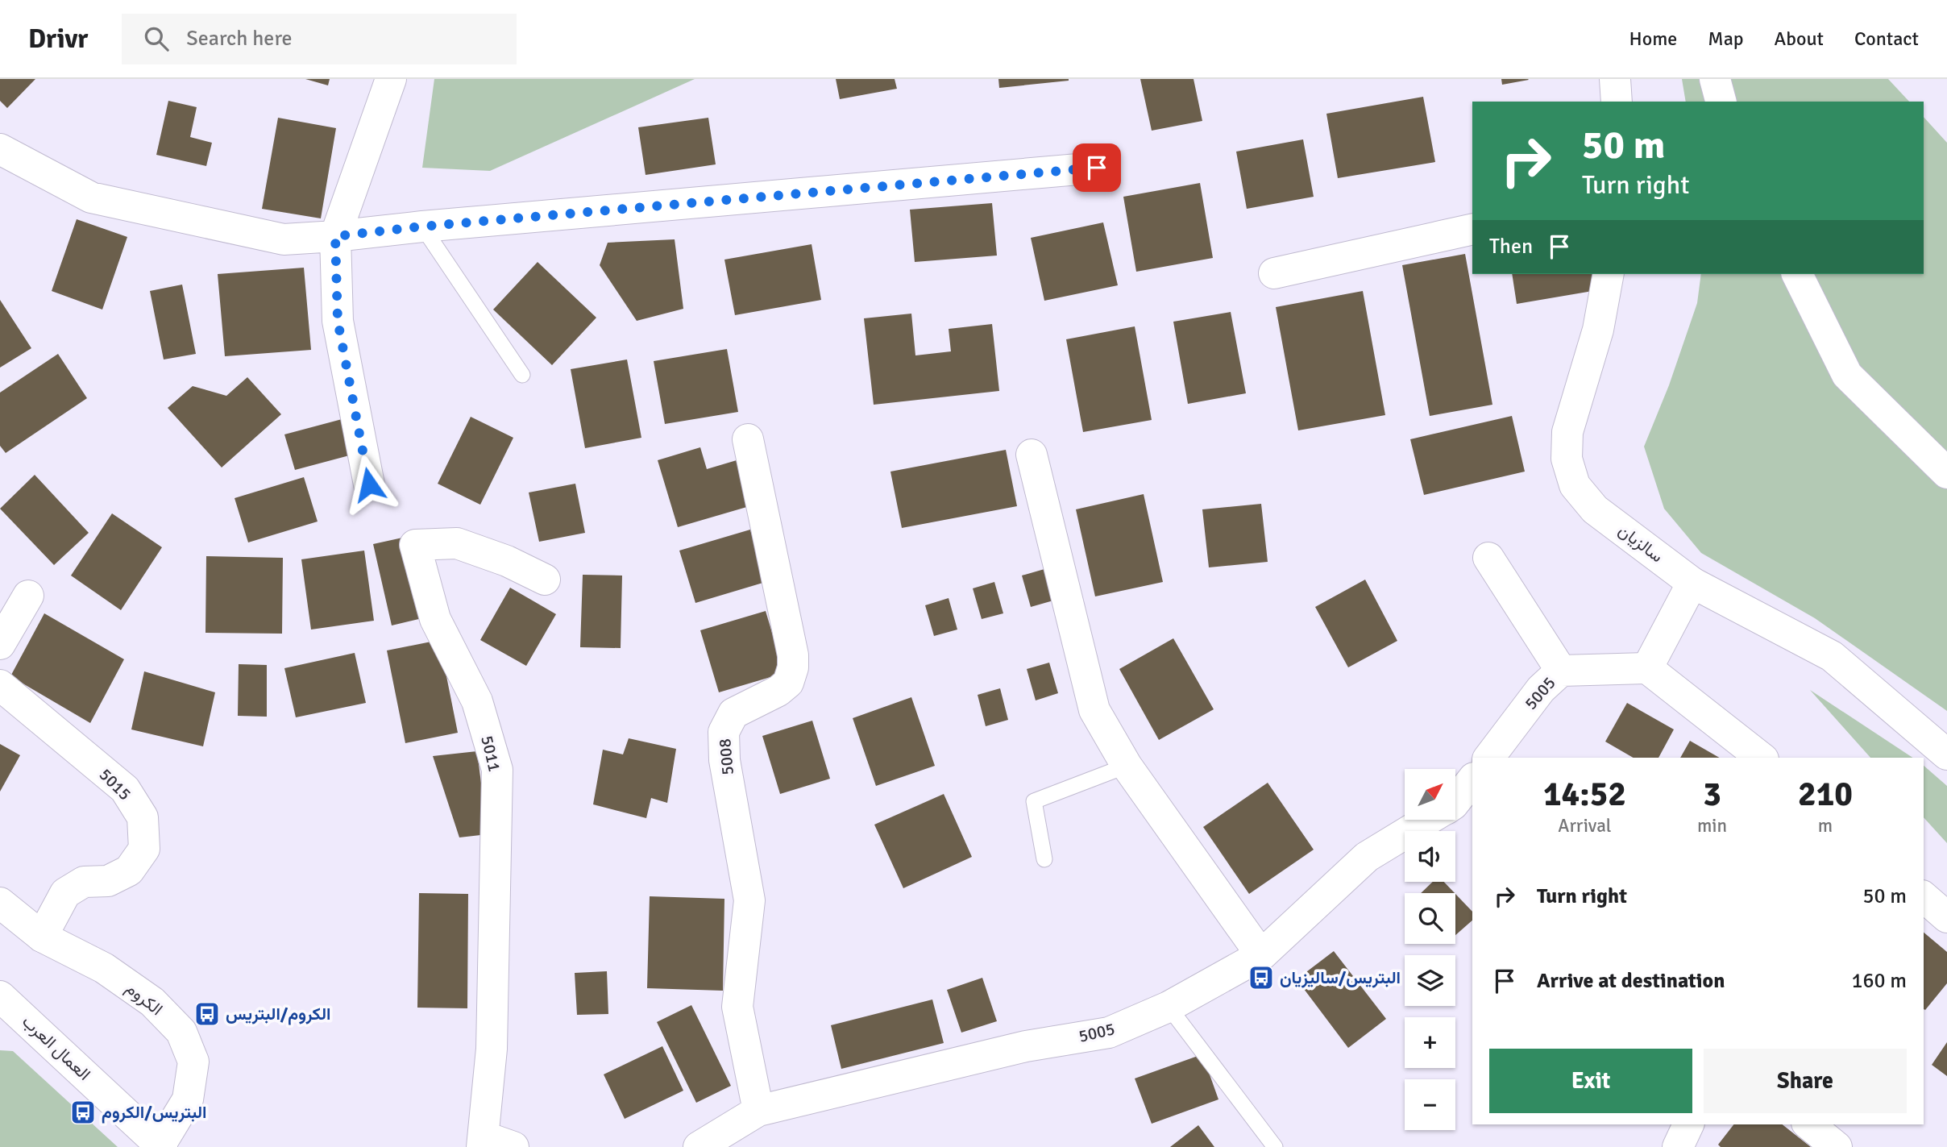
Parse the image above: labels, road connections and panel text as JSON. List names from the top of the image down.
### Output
{
  "streets": {
    "street": [
      "سالزيان",
      "5005",
      "5011",
      "5008",
      "5015",
      "الكروم",
      "العمال العرب"
    ]
  },
  "crossings": [
    ["5005", "5008"],
    ["5015", "الكروم"],
    ["الكروم", "العمال العرب"]
  ],
  "places": {
    "bus stop": ["البتريس/ساليزيان", "الكروم/البتريس", "البتريس/الكروم"]
  },
  "north": "top right",
  "page": {
    "header": "Drivr",
    "search": "Search here",
    "nav": [
      "Home",
      "Map",
      "About",
      "Contact"
    ],
    "turn": ["50 m", "Turn right"],
    "then": "Then",
    "eta": [
      "14:52",
      "Arrival",
      "3",
      "min",
      "210",
      "m"
    ],
    "map_buttons": ["+", "−"],
    "list": [
      {
        "name": "Turn right",
        "value": "50 m"
      },
      {
        "name": "Arrive at destination",
        "value": "160 m"
      }
    ],
    "buttons": ["Exit", "Share"]
  }
}
